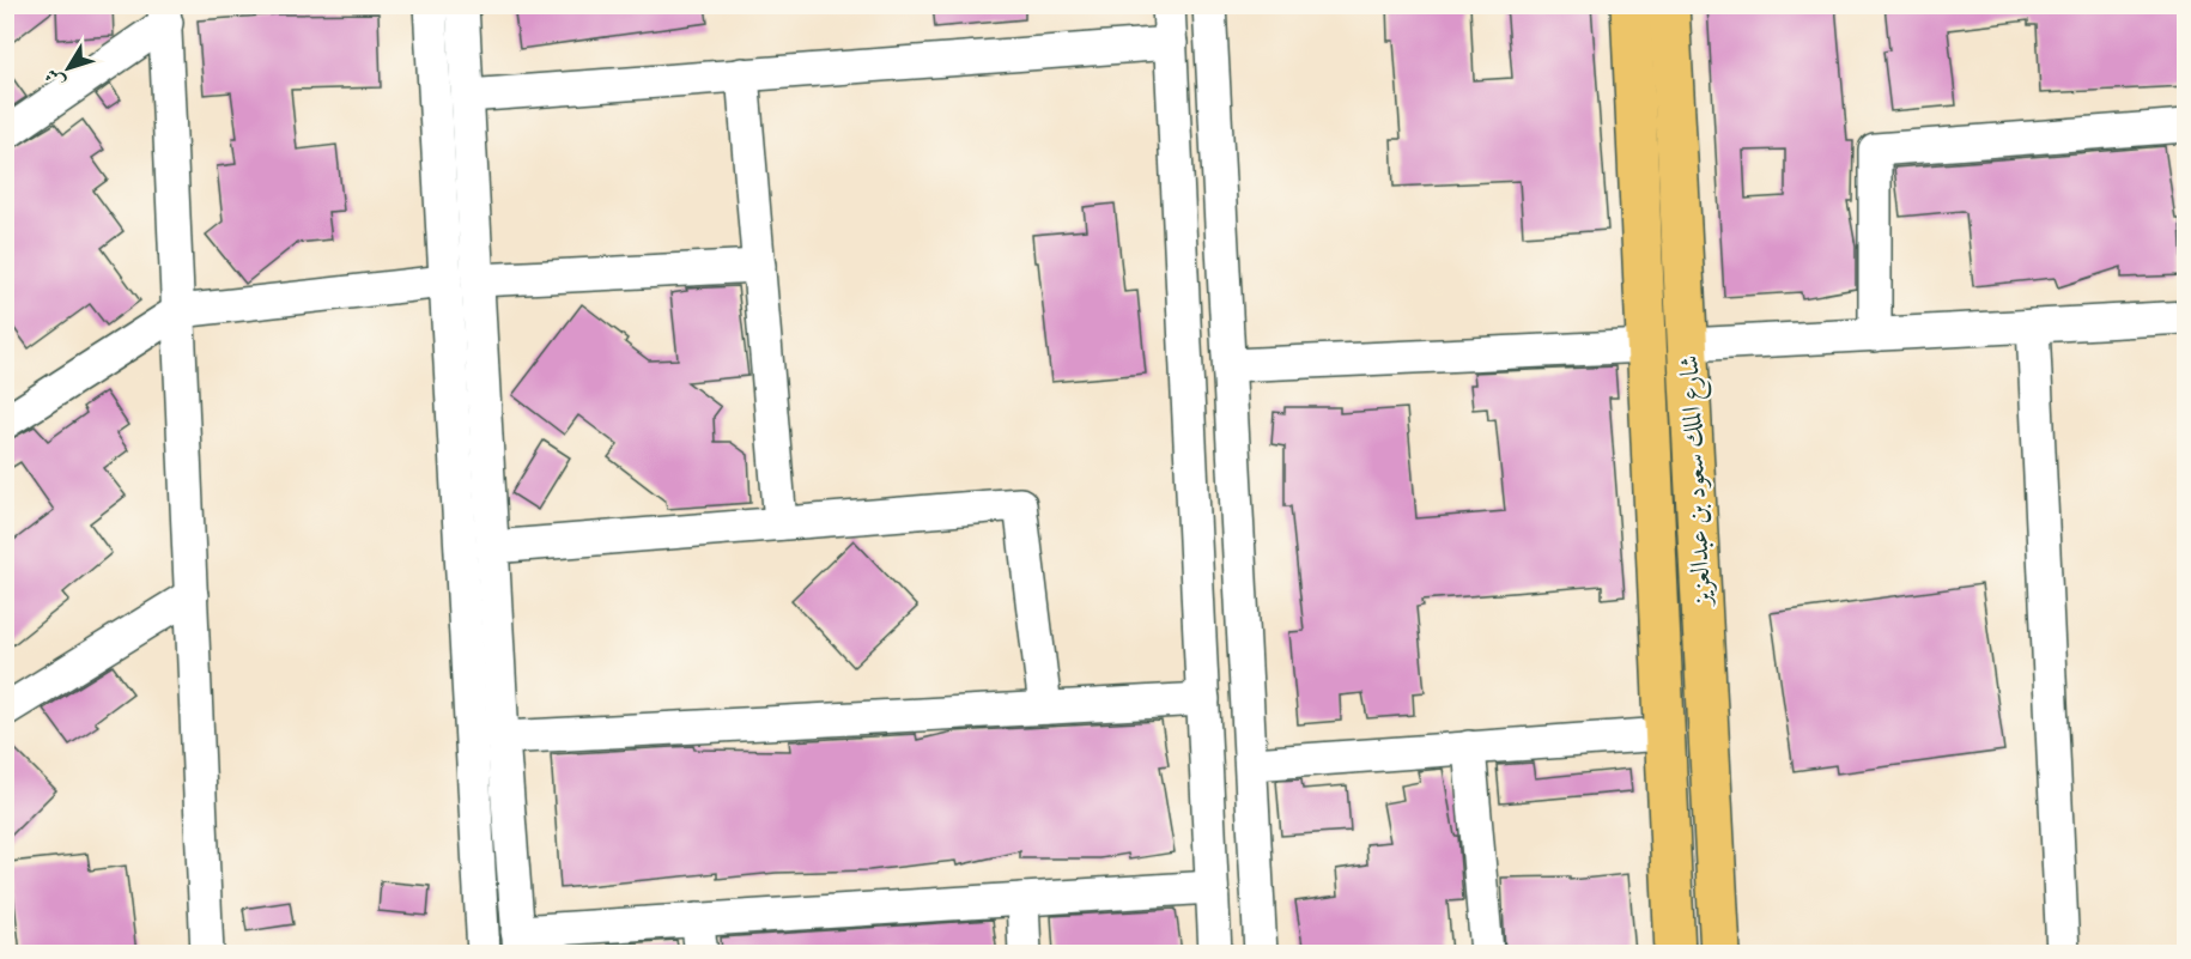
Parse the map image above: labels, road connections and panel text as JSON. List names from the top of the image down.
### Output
{
  "streets": {
    "main road": ["شارع الملك سعود بن عبدالعزيز"]
  },
  "north": "bottom left"
}
